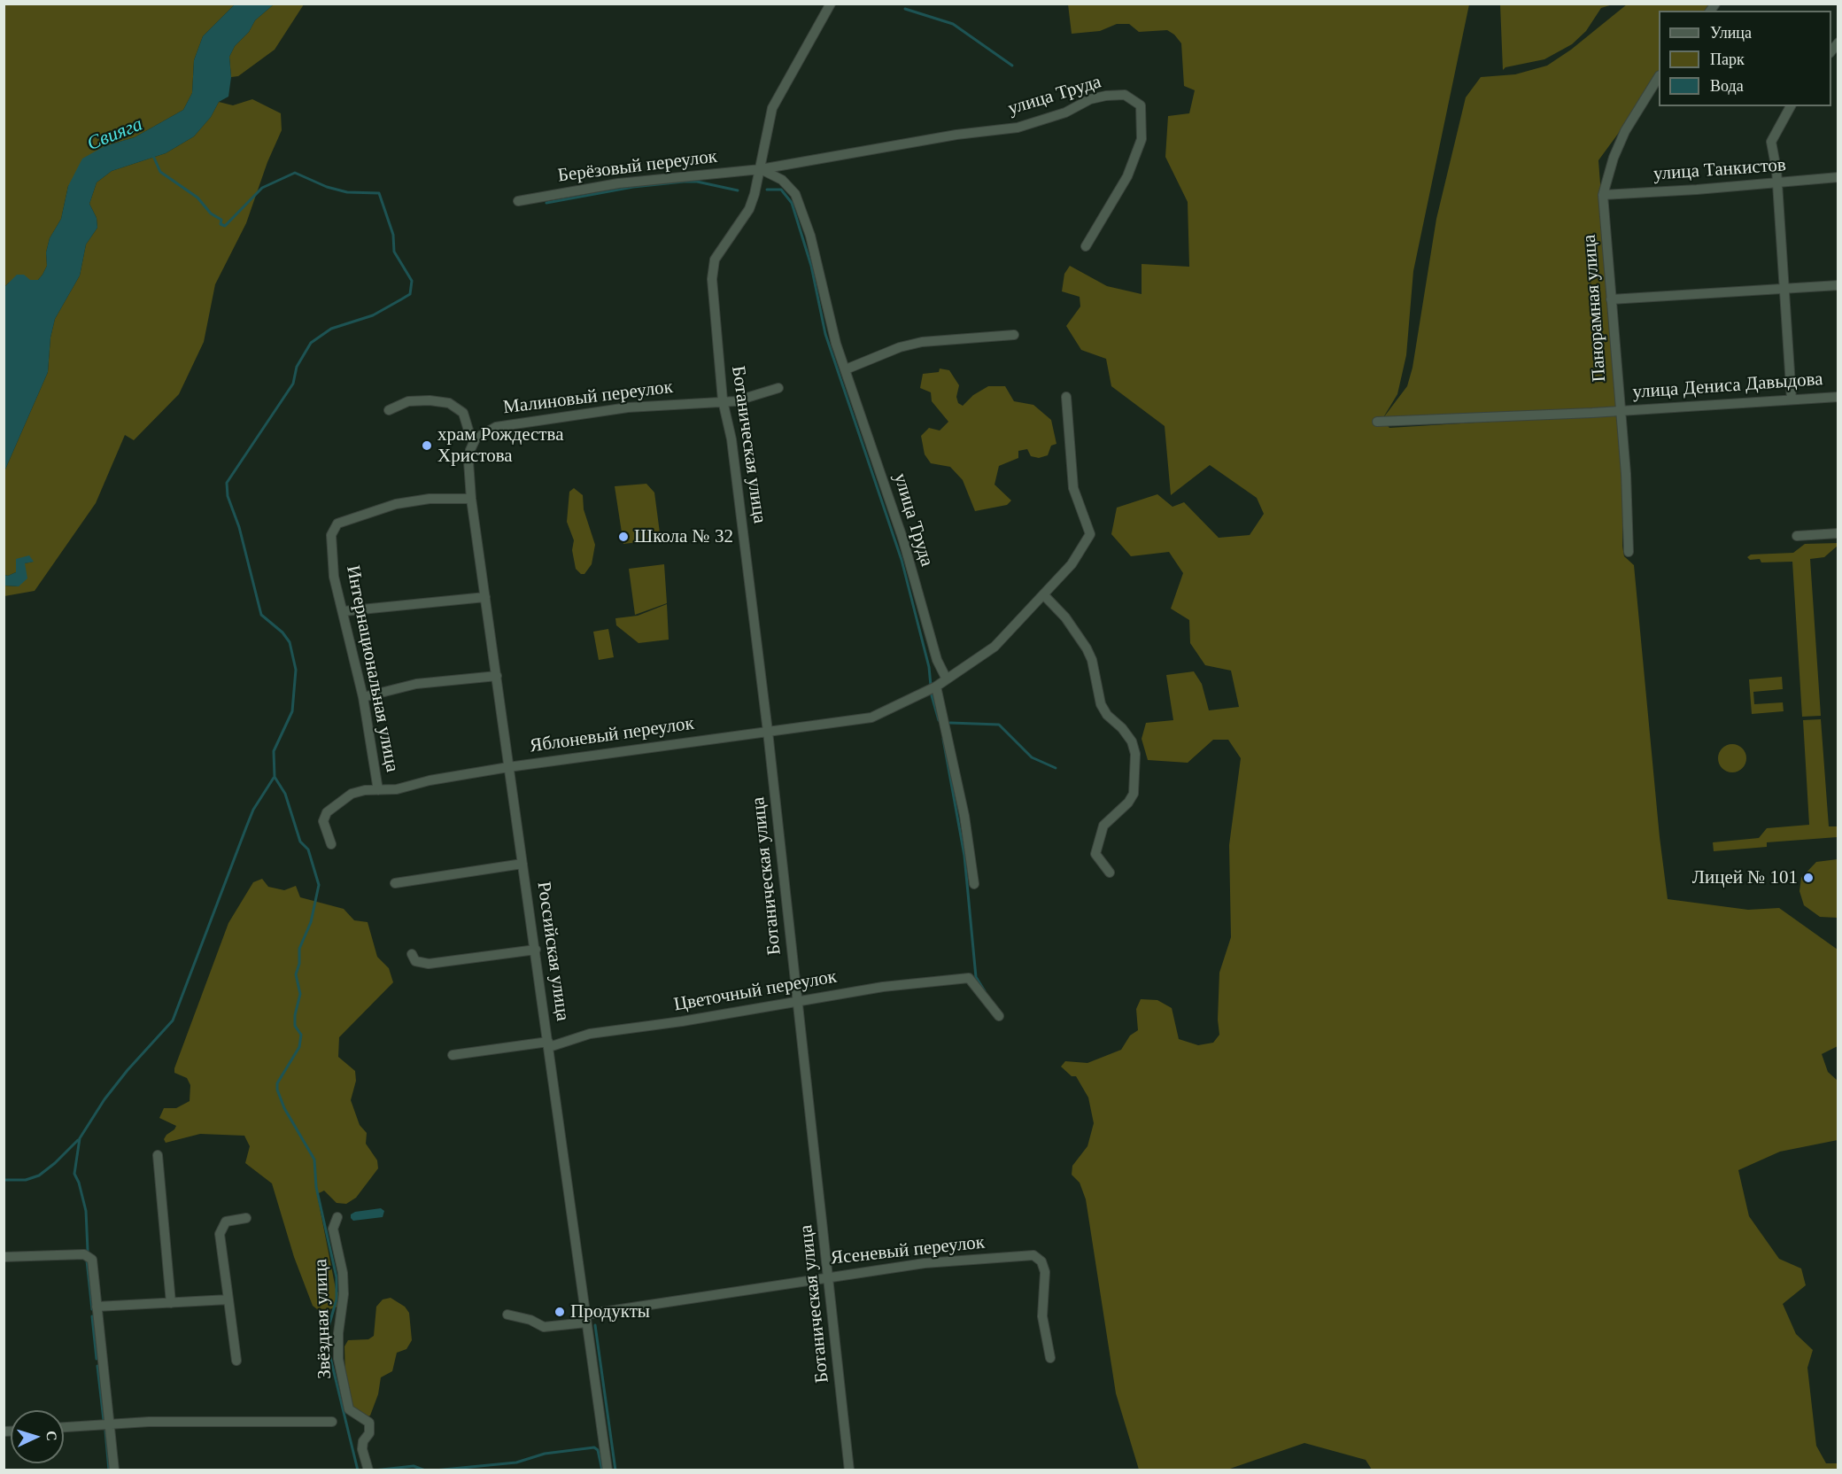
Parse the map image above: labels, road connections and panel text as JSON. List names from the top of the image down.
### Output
{
  "streets": {
    "street": [
      "улица Труда",
      "Берёзовый переулок",
      "улица Танкистов",
      "Панорамная улица",
      "улица Дениса Давыдова",
      "Малиновый переулок",
      "Ботаническая улица",
      "Интернациональная улица",
      "Яблоневый переулок",
      "Российская улица",
      "Цветочный переулок",
      "Ясеневый переулок",
      "Звёздная улица"
    ]
  },
  "crossings": [
    ["улица Труда", "Берёзовый переулок"],
    ["улица Труда", "Ботаническая улица"],
    ["улица Труда", "Яблоневый переулок"],
    ["Берёзовый переулок", "Ботаническая улица"],
    ["улица Танкистов", "Панорамная улица"],
    ["Панорамная улица", "улица Дениса Давыдова"],
    ["Малиновый переулок", "Ботаническая улица"],
    ["Малиновый переулок", "Российская улица"],
    ["Ботаническая улица", "Яблоневый переулок"],
    ["Ботаническая улица", "Цветочный переулок"],
    ["Ботаническая улица", "Ясеневый переулок"],
    ["Интернациональная улица", "Яблоневый переулок"],
    ["Интернациональная улица", "Российская улица"],
    ["Яблоневый переулок", "Российская улица"],
    ["Российская улица", "Цветочный переулок"],
    ["Российская улица", "Ясеневый переулок"]
  ],
  "water": ["Свияга"],
  "places": [
    "храм Рождества Христова",
    "Школа № 32",
    "Лицей № 101",
    "Продукты"
  ],
  "legend": ["Улица", "Парк", "Вода"],
  "north": "right"
}
